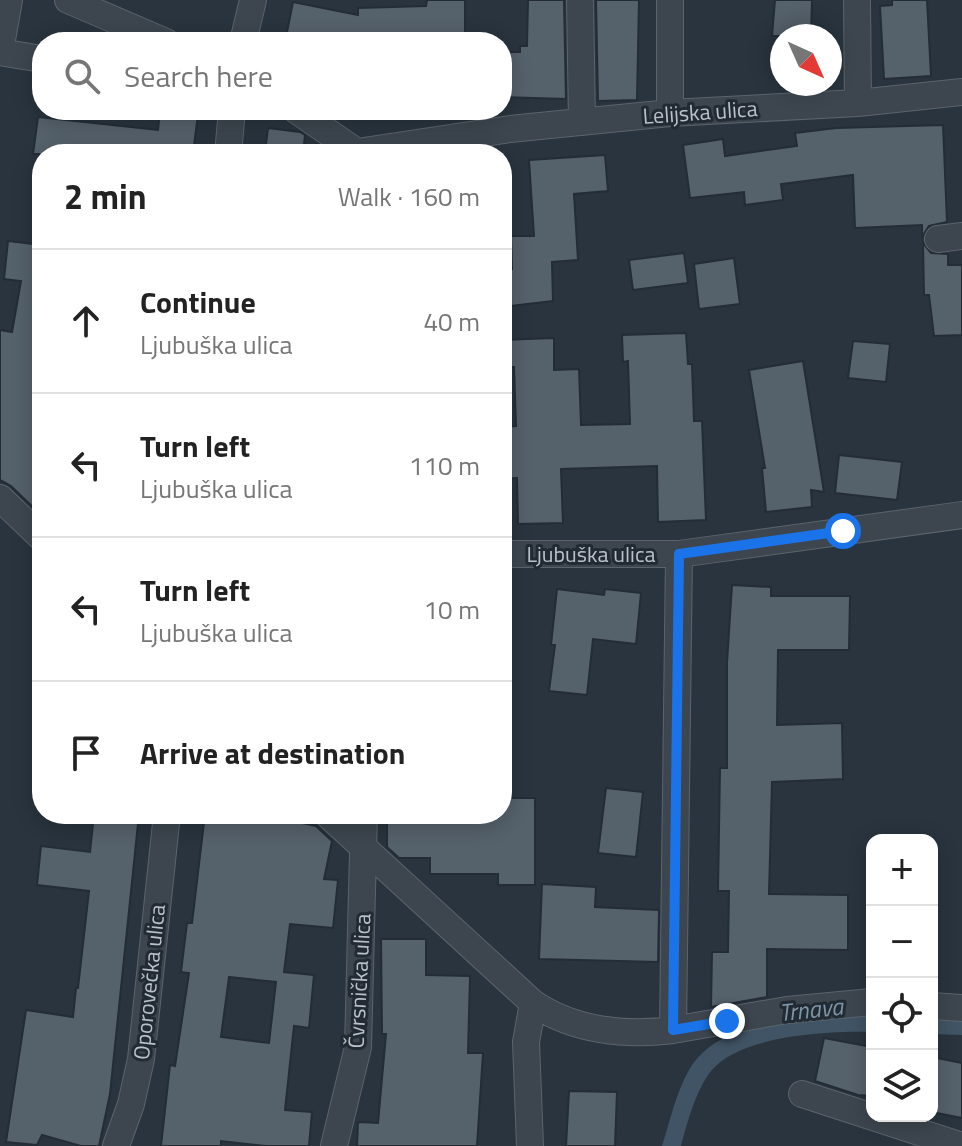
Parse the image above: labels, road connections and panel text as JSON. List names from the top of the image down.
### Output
{
  "streets": {
    "street": [
      "Lelijska ulica",
      "Ljubuška ulica",
      "Čvrsnička ulica",
      "Oporovečka ulica"
    ]
  },
  "water": ["Trnava"],
  "north": "bottom right",
  "page": {
    "search": "Search here",
    "heading": ["2 min", "Walk · 160 m"],
    "list": [
      ["Continue", "Ljubuška ulica", "40 m"],
      ["Turn left", "Ljubuška ulica", "110 m"],
      ["Turn left", "Ljubuška ulica", "10 m"],
      "Arrive at destination"
    ],
    "map_buttons": ["+", "−"]
  }
}
